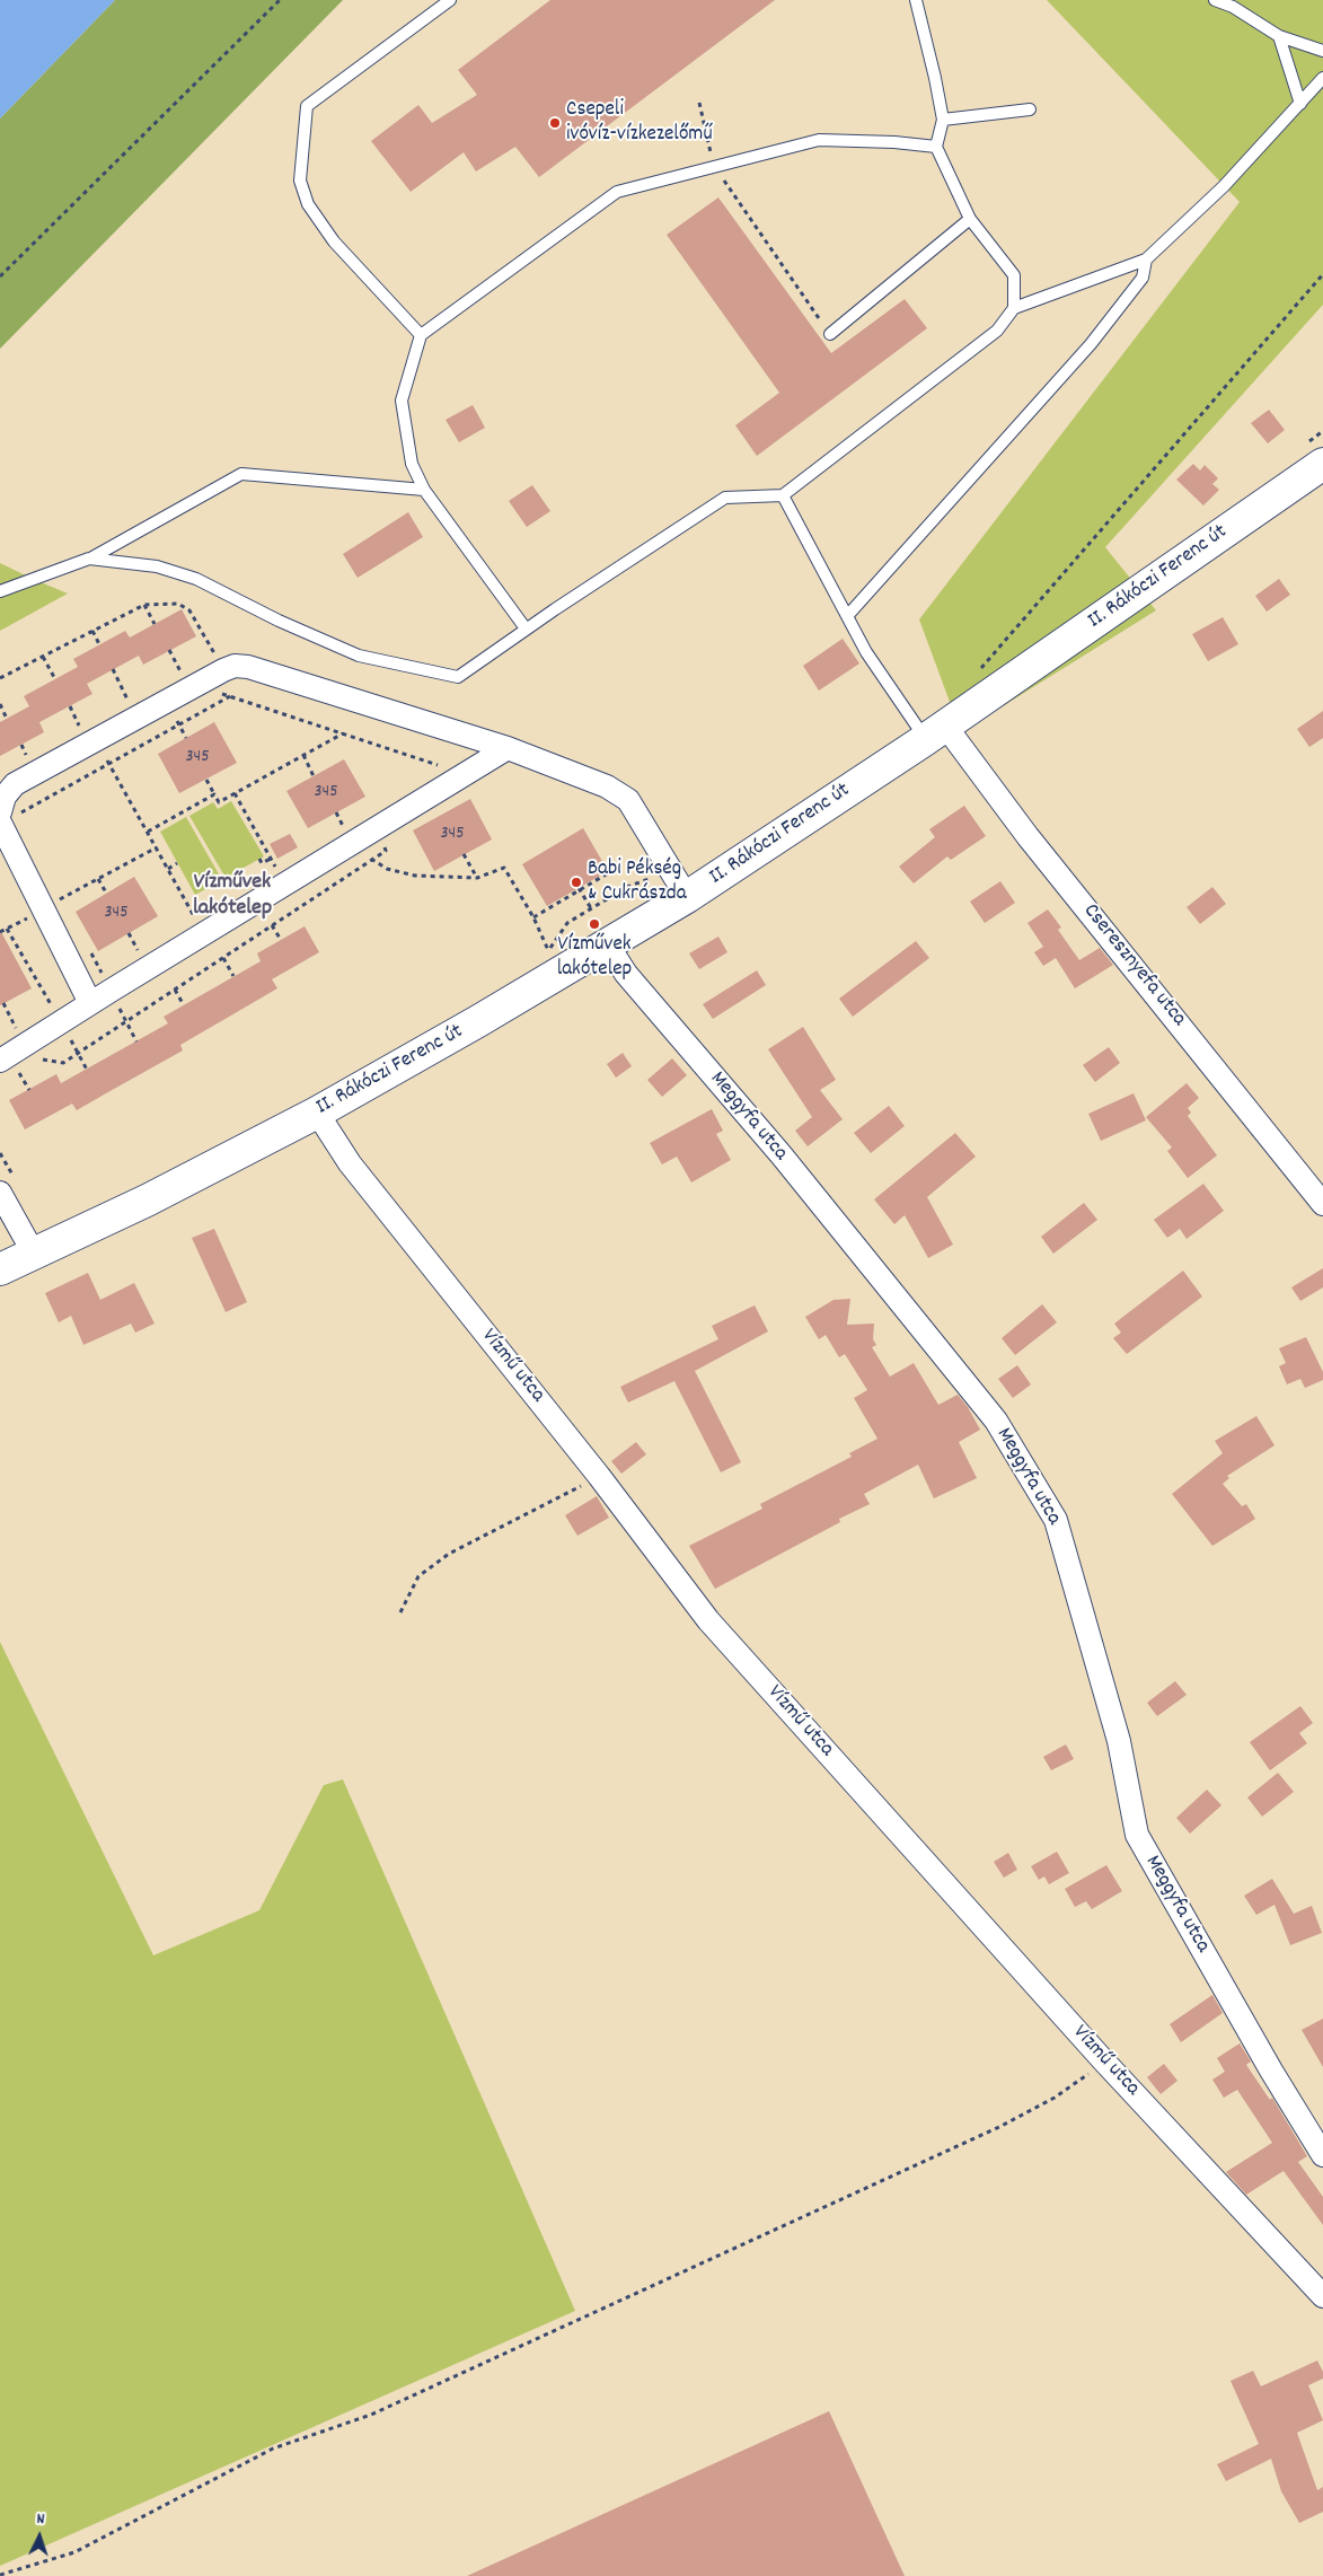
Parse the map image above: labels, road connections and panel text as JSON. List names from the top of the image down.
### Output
{
  "streets": {
    "main road": ["II. Rákóczi Ferenc út"],
    "street": ["Cseresznyefa utca", "Meggyfa utca", "Vízmű utca"]
  },
  "crossings": [
    ["II. Rákóczi Ferenc út", "Cseresznyefa utca"],
    ["II. Rákóczi Ferenc út", "Meggyfa utca"],
    ["II. Rákóczi Ferenc út", "Vízmű utca"]
  ],
  "districts": ["Vízművek lakótelep"],
  "places": ["Csepeli ivóvíz-vízkezelőmű", "Babi Pékség & Cukrászda", "Vízművek lakótelep"],
  "house_numbers": [
    "345",
    "345",
    "345",
    "345"
  ],
  "north": "top"
}
